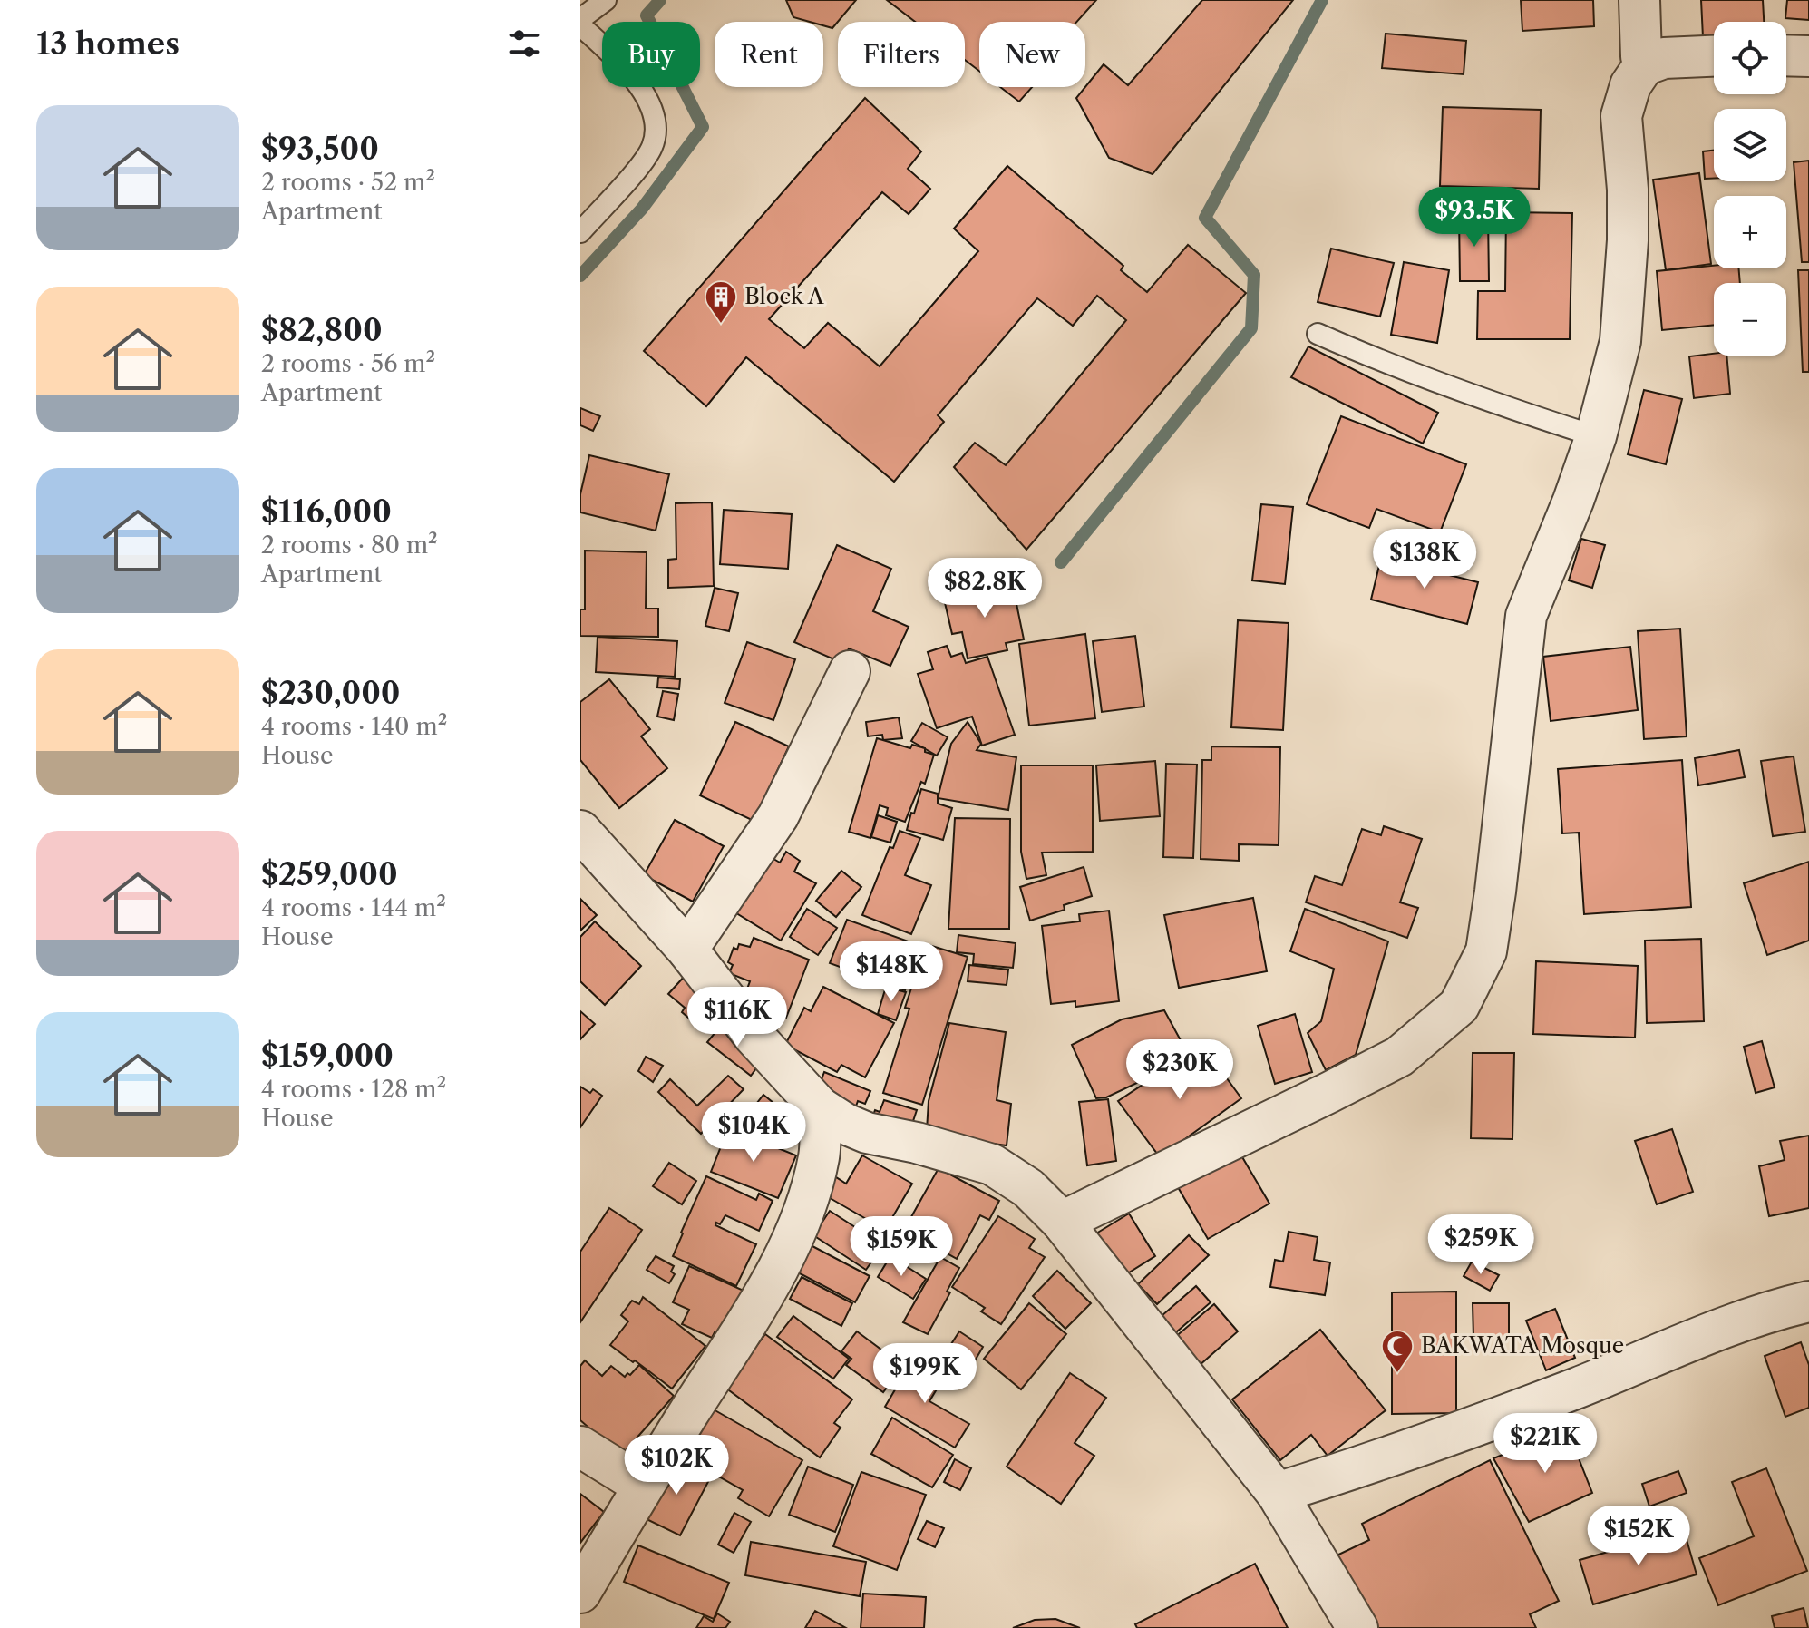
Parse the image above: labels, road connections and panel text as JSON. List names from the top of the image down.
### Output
{
  "places": {
    "building": ["Block A"],
    "mosque": ["BAKWATA Mosque"]
  },
  "page": {
    "heading": "13 homes",
    "map_buttons": ["+", "−"],
    "chip": [
      "Buy",
      "Rent",
      "Filters",
      "New"
    ],
    "list": [
      {
        "name": "$93,500",
        "note": "2 rooms · 52 m² · Apartment"
      },
      {
        "name": "$82,800",
        "note": "2 rooms · 56 m² · Apartment"
      },
      {
        "name": "$116,000",
        "note": "2 rooms · 80 m² · Apartment"
      },
      {
        "name": "$230,000",
        "note": "4 rooms · 140 m² · House"
      },
      {
        "name": "$259,000",
        "note": "4 rooms · 144 m² · House"
      },
      {
        "name": "$159,000",
        "note": "4 rooms · 128 m² · House"
      }
    ],
    "price": [
      "$93.5K",
      "$138K",
      "$82.8K",
      "$148K",
      "$116K",
      "$230K",
      "$104K",
      "$259K",
      "$159K",
      "$199K",
      "$221K",
      "$102K",
      "$152K"
    ]
  }
}
